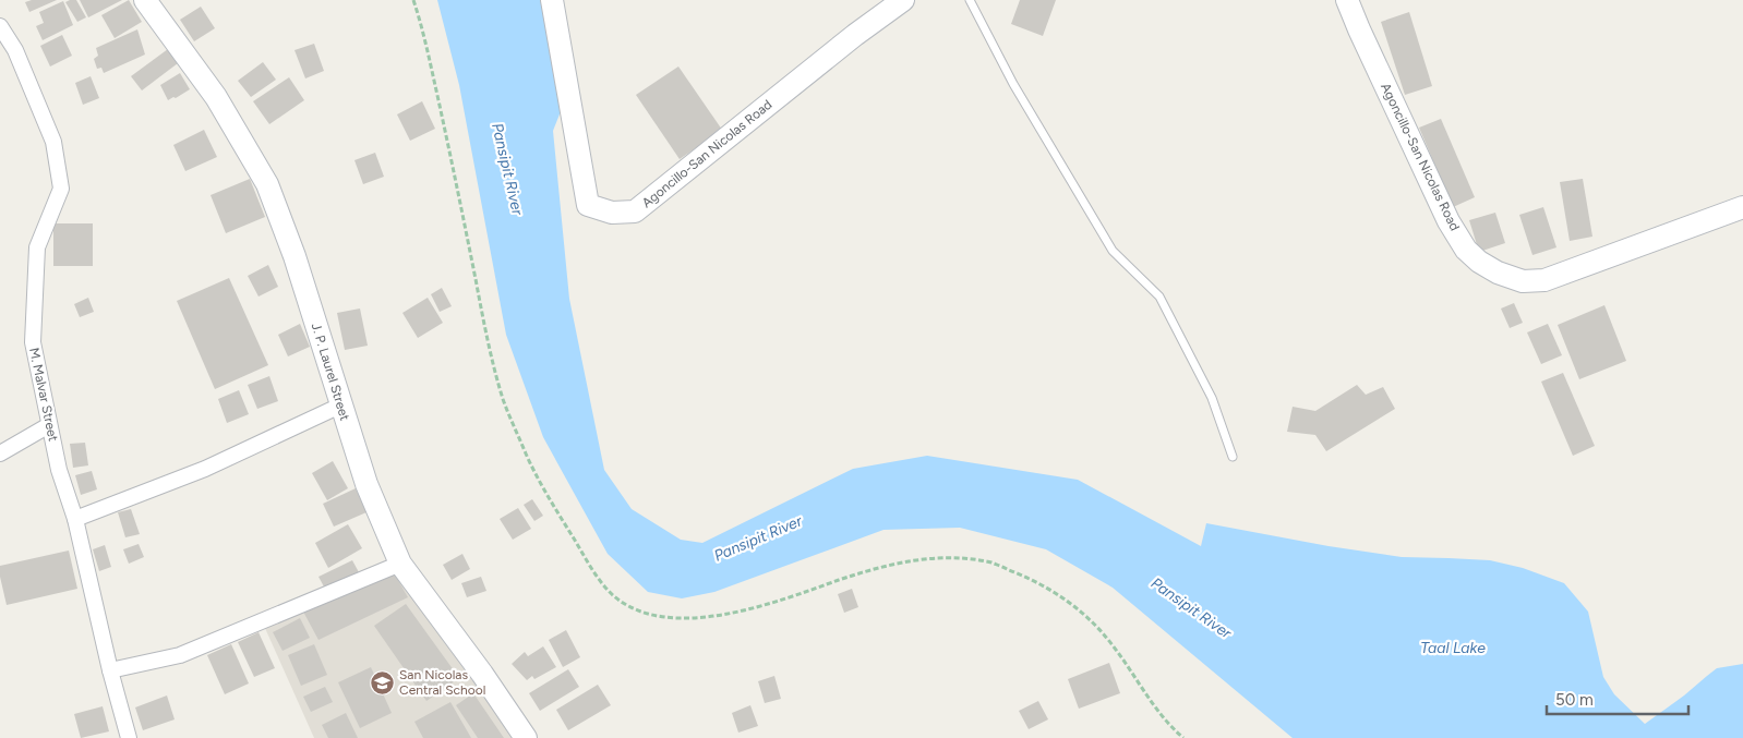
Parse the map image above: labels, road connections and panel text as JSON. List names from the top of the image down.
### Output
{
  "streets": {
    "main road": ["Agoncillo-San Nicolas Road", "J. P. Laurel Street"],
    "street": ["M. Malvar Street"]
  },
  "water": ["Pansipit River", "Taal Lake"],
  "places": {
    "school or university": ["San Nicolas Central School"]
  },
  "scale_bar": "50 m"
}
